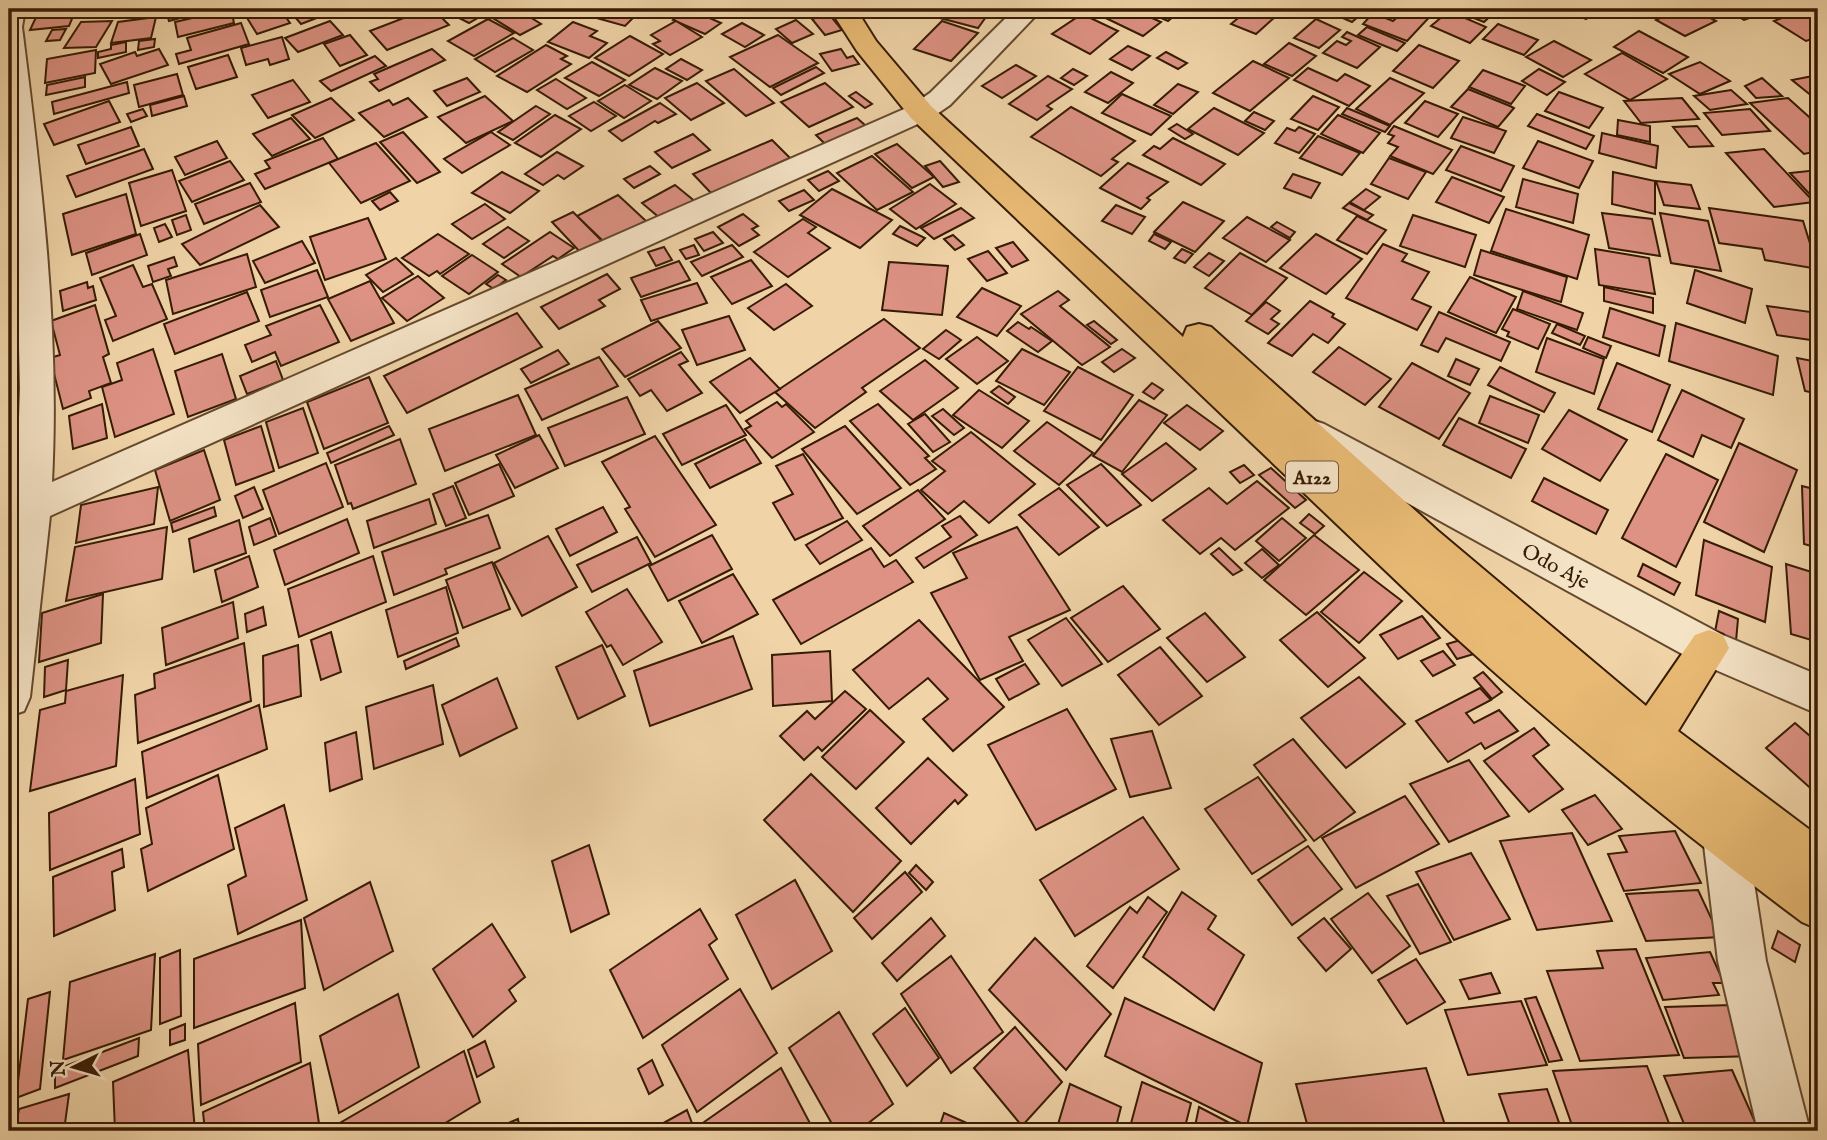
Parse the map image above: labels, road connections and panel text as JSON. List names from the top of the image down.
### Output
{
  "streets": {
    "highway": ["A122"],
    "street": ["Odo Aje"]
  },
  "crossings": [
    ["A122", "Odo Aje"]
  ],
  "north": "left"
}
